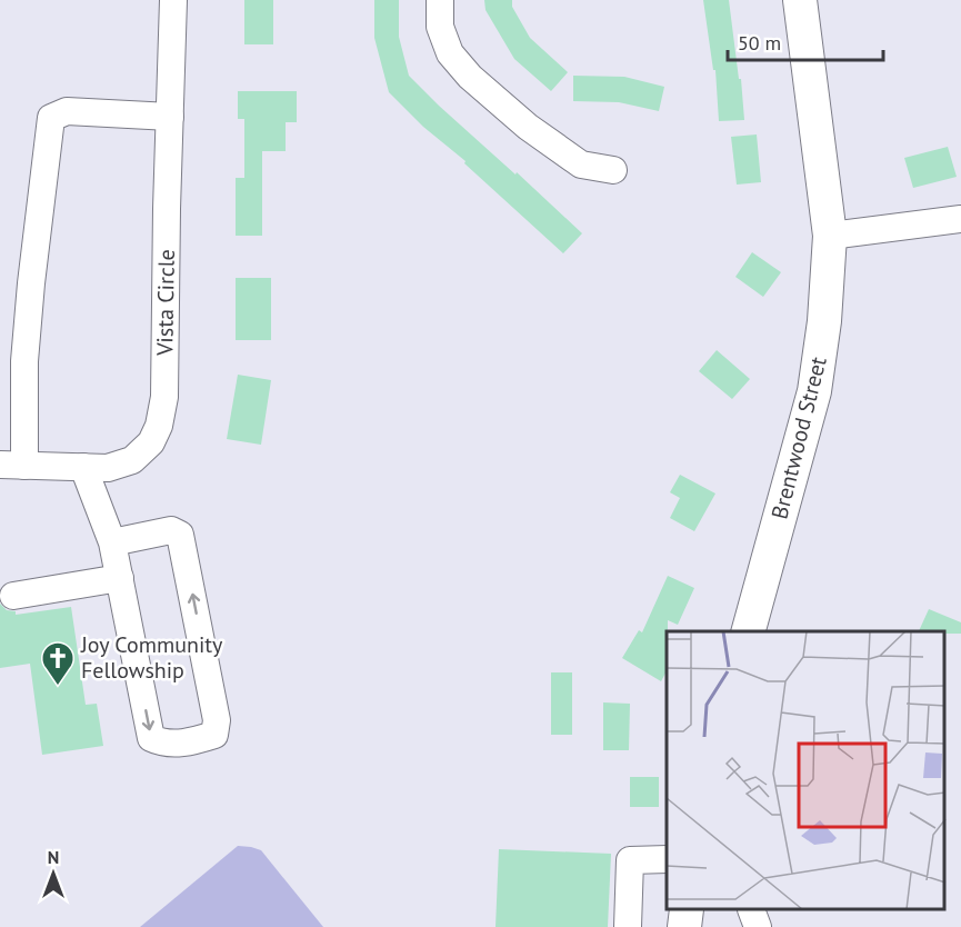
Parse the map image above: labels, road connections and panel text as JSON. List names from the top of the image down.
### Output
{
  "streets": {
    "main road": ["Brentwood Street"],
    "street": ["Vista Circle"]
  },
  "places": {
    "church": ["Joy Community Fellowship"]
  },
  "scale_bar": "50 m",
  "north": "top"
}
